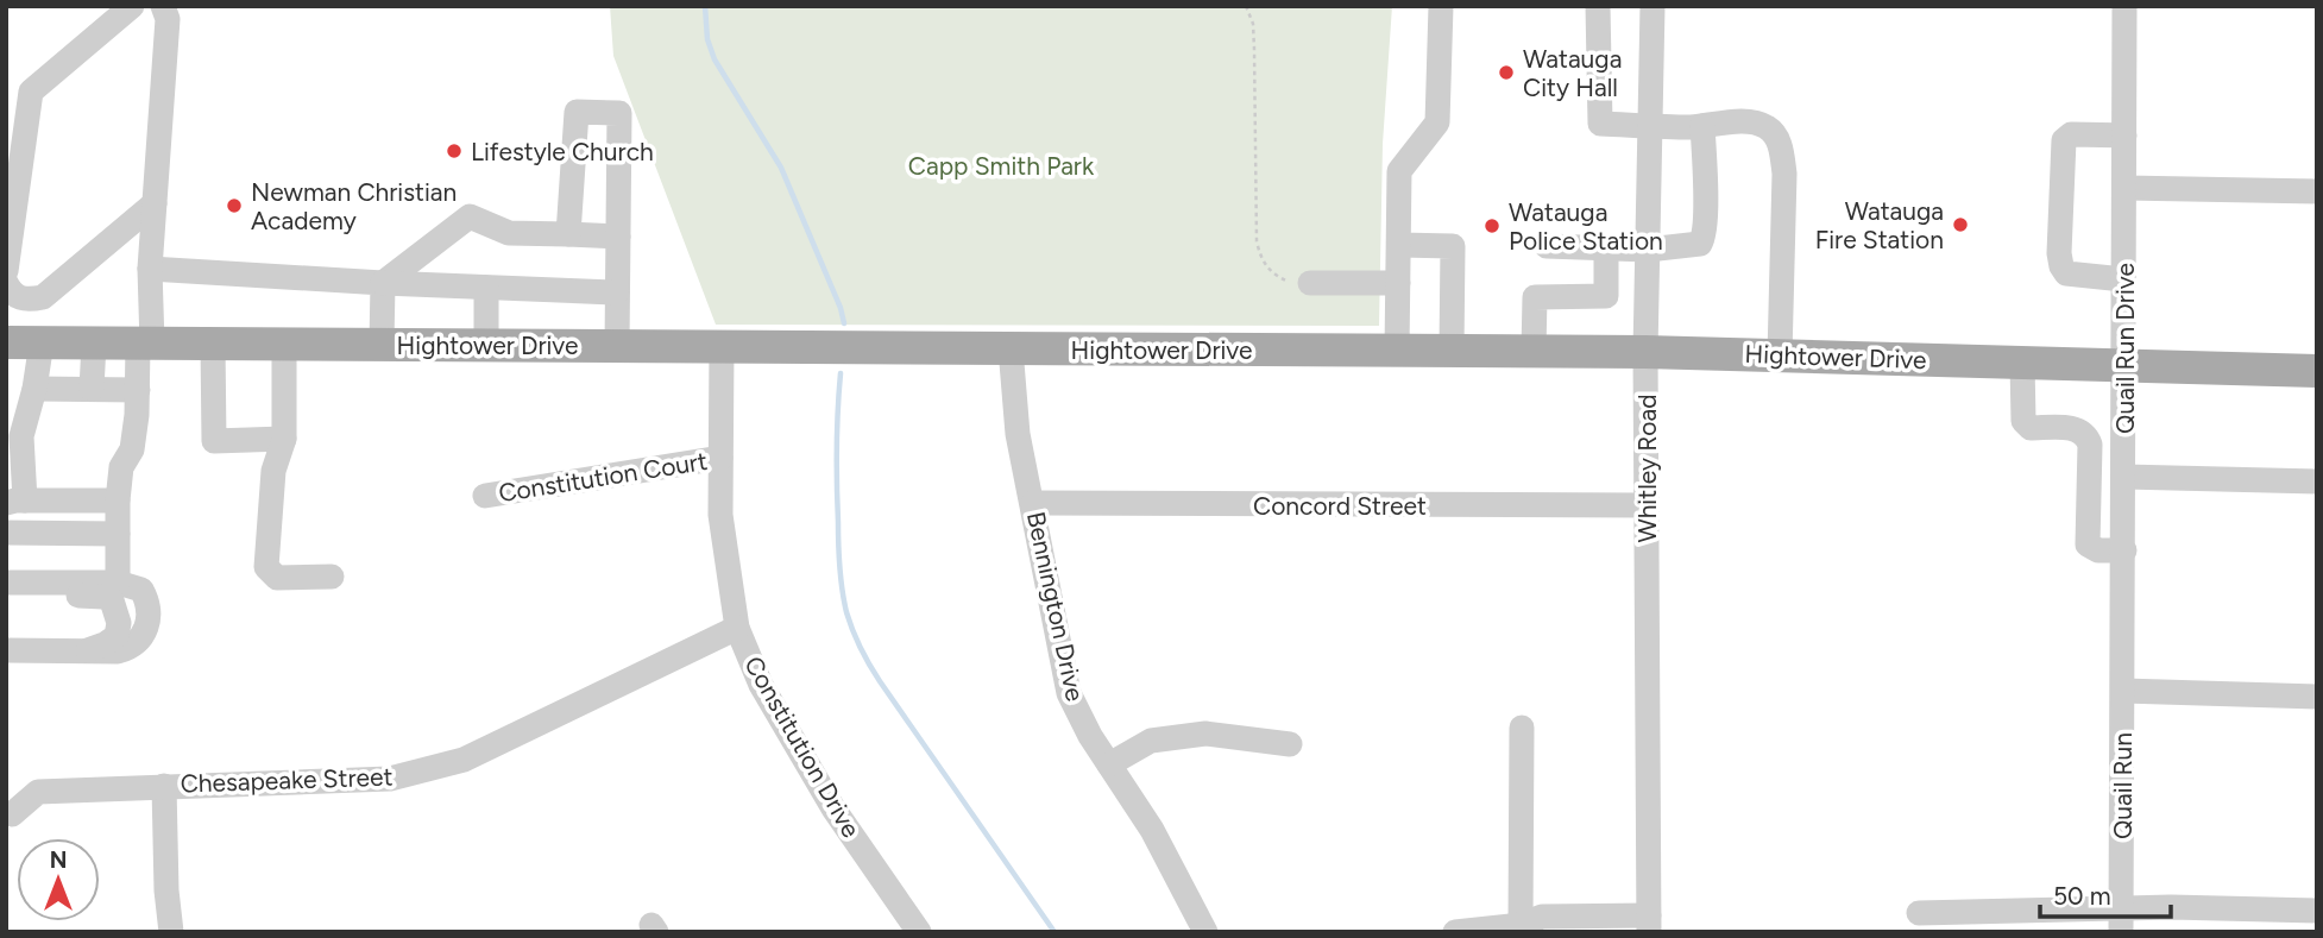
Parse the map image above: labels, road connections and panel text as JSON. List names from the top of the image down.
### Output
{
  "streets": {
    "main road": ["Hightower Drive"],
    "street": [
      "Quail Run Drive",
      "Whitley Road",
      "Constitution Court",
      "Concord Street",
      "Bennington Drive",
      "Constitution Drive",
      "Chesapeake Street",
      "Quail Run"
    ]
  },
  "crossings": [
    ["Hightower Drive", "Quail Run Drive"],
    ["Hightower Drive", "Whitley Road"],
    ["Hightower Drive", "Bennington Drive"],
    ["Hightower Drive", "Constitution Drive"],
    ["Quail Run Drive", "Quail Run"],
    ["Whitley Road", "Concord Street"],
    ["Constitution Court", "Constitution Drive"],
    ["Concord Street", "Bennington Drive"],
    ["Constitution Drive", "Chesapeake Street"]
  ],
  "parks": ["Capp Smith Park"],
  "places": [
    "Watauga City Hall",
    "Lifestyle Church",
    "Newman Christian Academy",
    "Watauga Fire Station",
    "Watauga Police Station"
  ],
  "scale_bar": "50 m",
  "north": "top"
}
